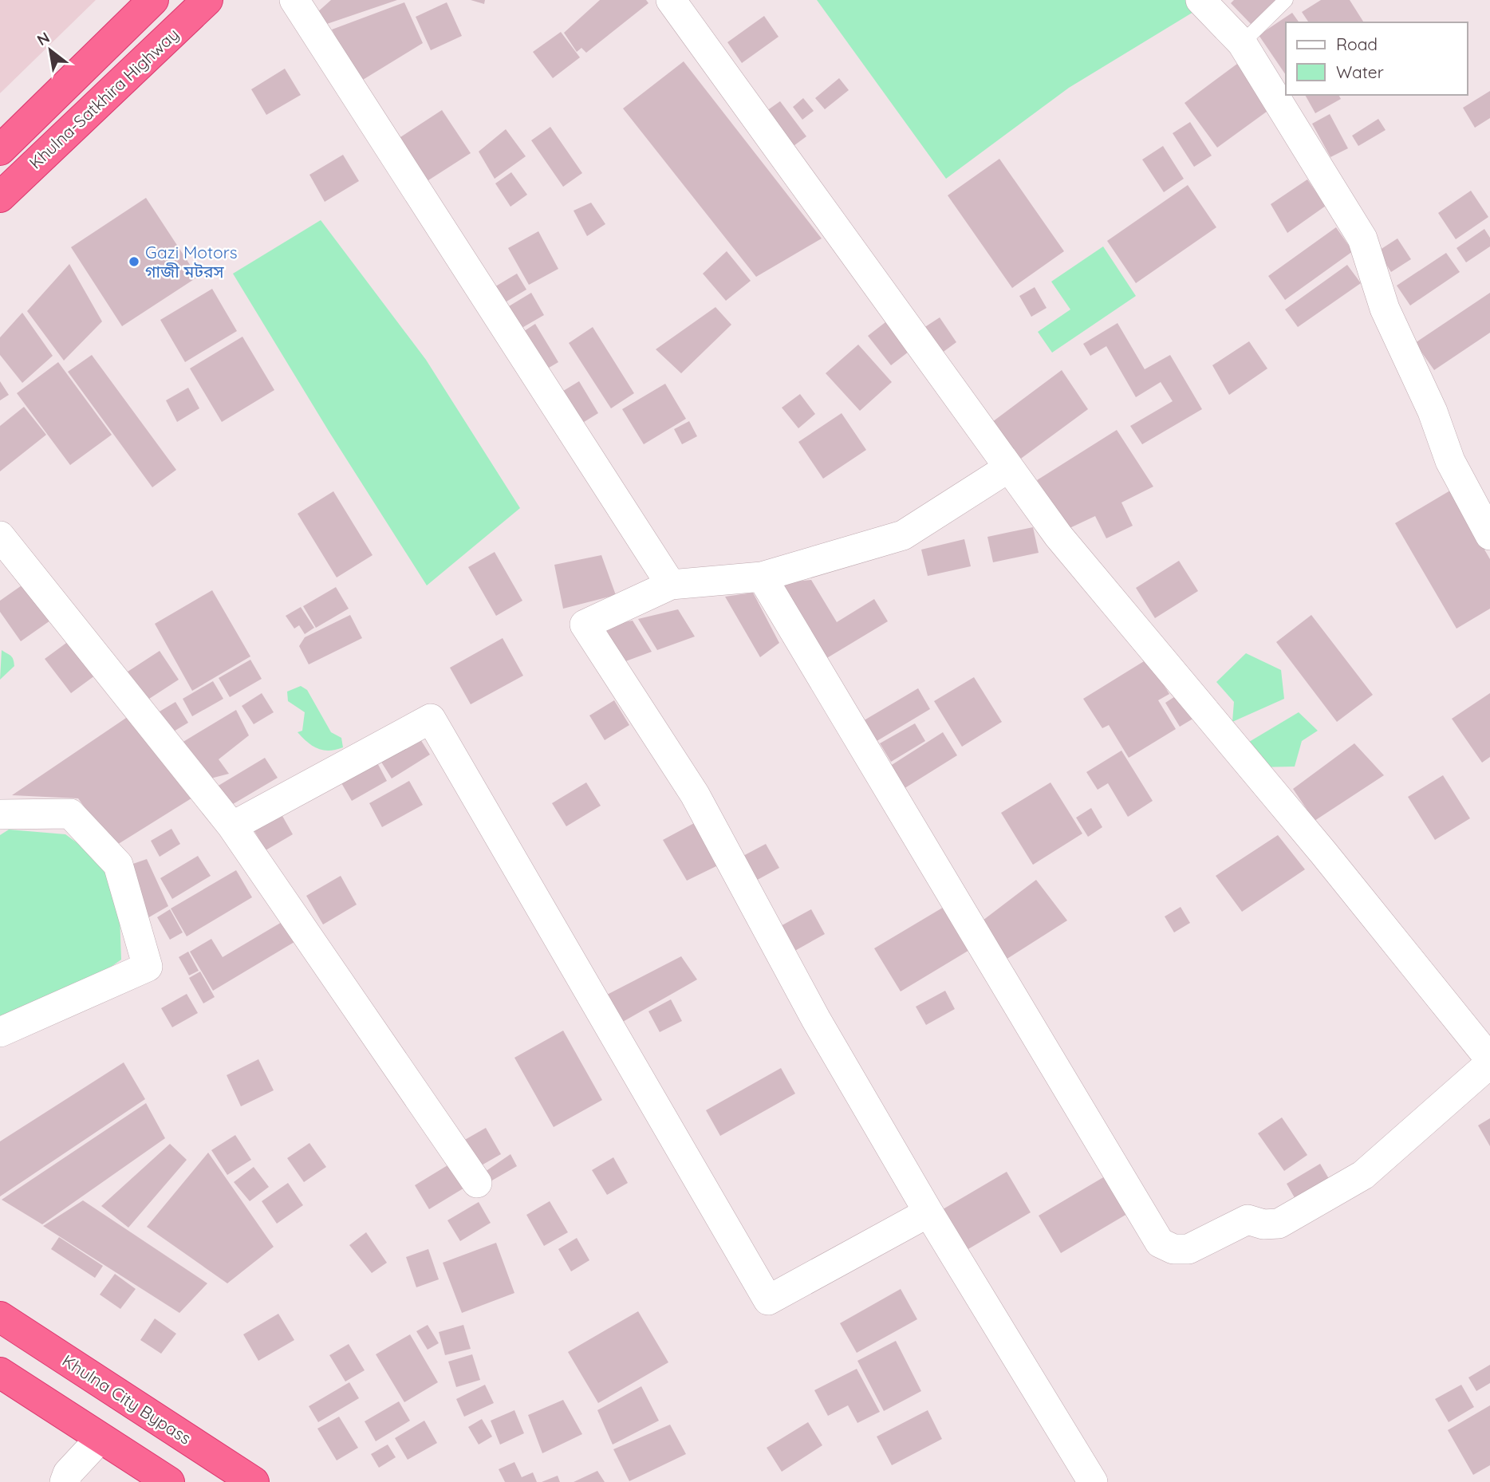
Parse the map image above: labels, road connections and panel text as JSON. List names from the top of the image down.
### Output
{
  "streets": {
    "highway": ["Khulna-Satkhira Highway", "Khulna City Bypass"]
  },
  "places": ["Gazi Motors গাজী মটরস"],
  "legend": ["Road", "Water"],
  "north": "top left"
}
